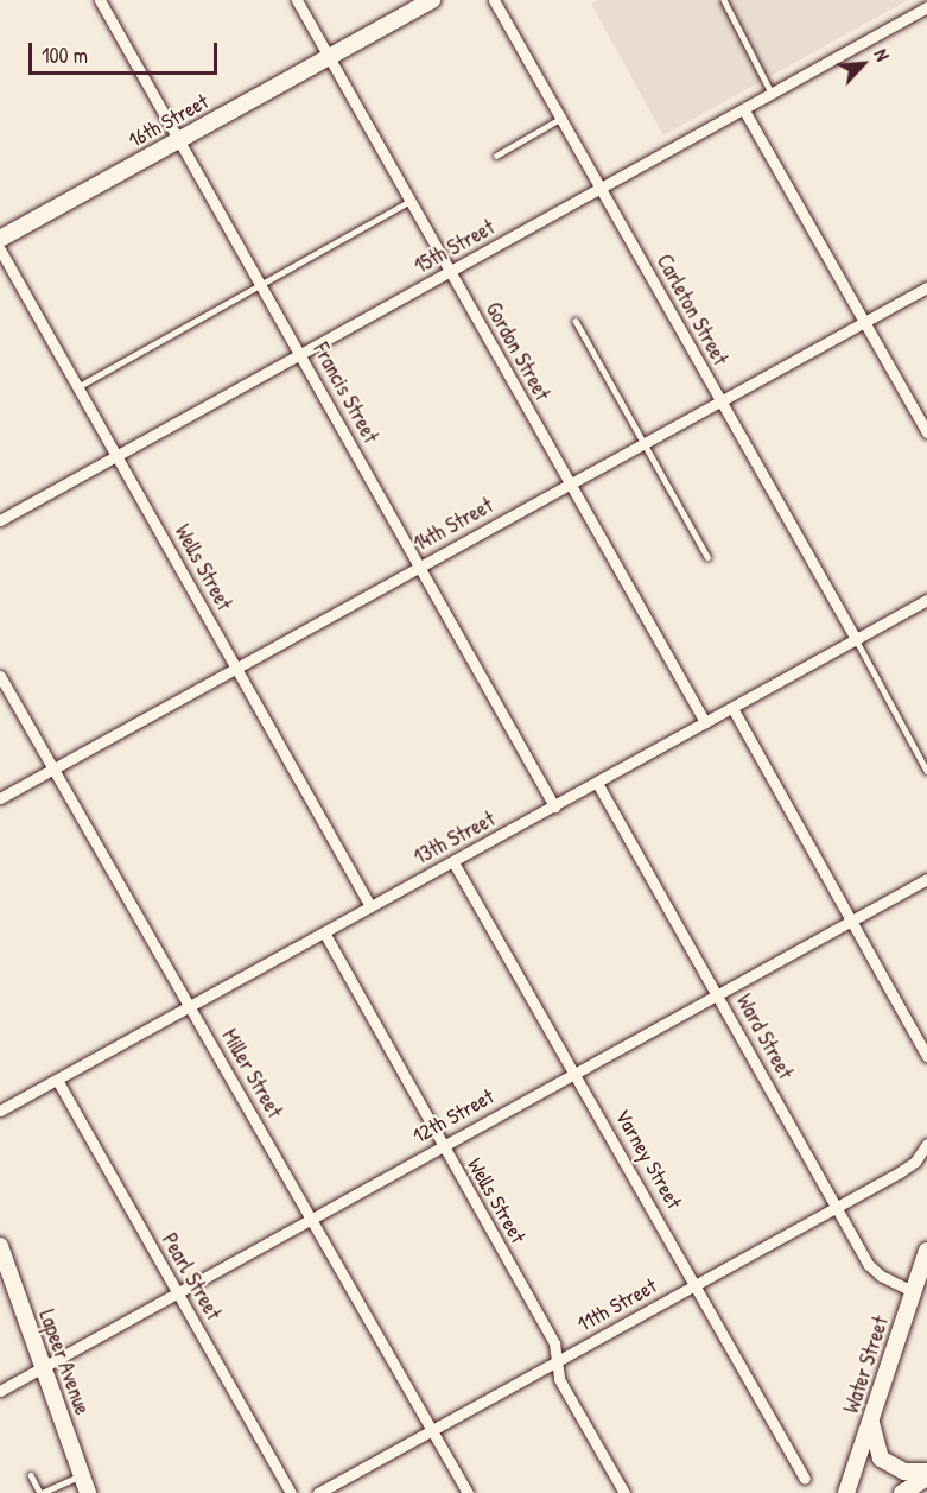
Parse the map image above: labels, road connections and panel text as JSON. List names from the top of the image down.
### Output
{
  "streets": {
    "street": [
      "16th Street",
      "15th Street",
      "Carleton Street",
      "Gordon Street",
      "Francis Street",
      "14th Street",
      "Wells Street",
      "13th Street",
      "Ward Street",
      "Miller Street",
      "12th Street",
      "Varney Street",
      "Pearl Street",
      "11th Street",
      "Lapeer Avenue",
      "Water Street"
    ]
  },
  "crossings": [
    ["16th Street", "Gordon Street"],
    ["16th Street", "Francis Street"],
    ["15th Street", "Carleton Street"],
    ["15th Street", "Gordon Street"],
    ["15th Street", "Francis Street"],
    ["15th Street", "Wells Street"],
    ["Carleton Street", "14th Street"],
    ["Carleton Street", "13th Street"],
    ["Gordon Street", "14th Street"],
    ["Gordon Street", "13th Street"],
    ["Francis Street", "14th Street"],
    ["Francis Street", "13th Street"],
    ["14th Street", "Wells Street"],
    ["14th Street", "Miller Street"],
    ["Wells Street", "13th Street"],
    ["Wells Street", "12th Street"],
    ["Wells Street", "11th Street"],
    ["13th Street", "Ward Street"],
    ["13th Street", "Miller Street"],
    ["13th Street", "Varney Street"],
    ["13th Street", "Pearl Street"],
    ["Ward Street", "12th Street"],
    ["Ward Street", "11th Street"],
    ["Ward Street", "Water Street"],
    ["Miller Street", "12th Street"],
    ["Miller Street", "11th Street"],
    ["12th Street", "Varney Street"],
    ["12th Street", "Pearl Street"],
    ["12th Street", "Lapeer Avenue"],
    ["Varney Street", "11th Street"]
  ],
  "scale_bar": "100 m",
  "north": "top right"
}
